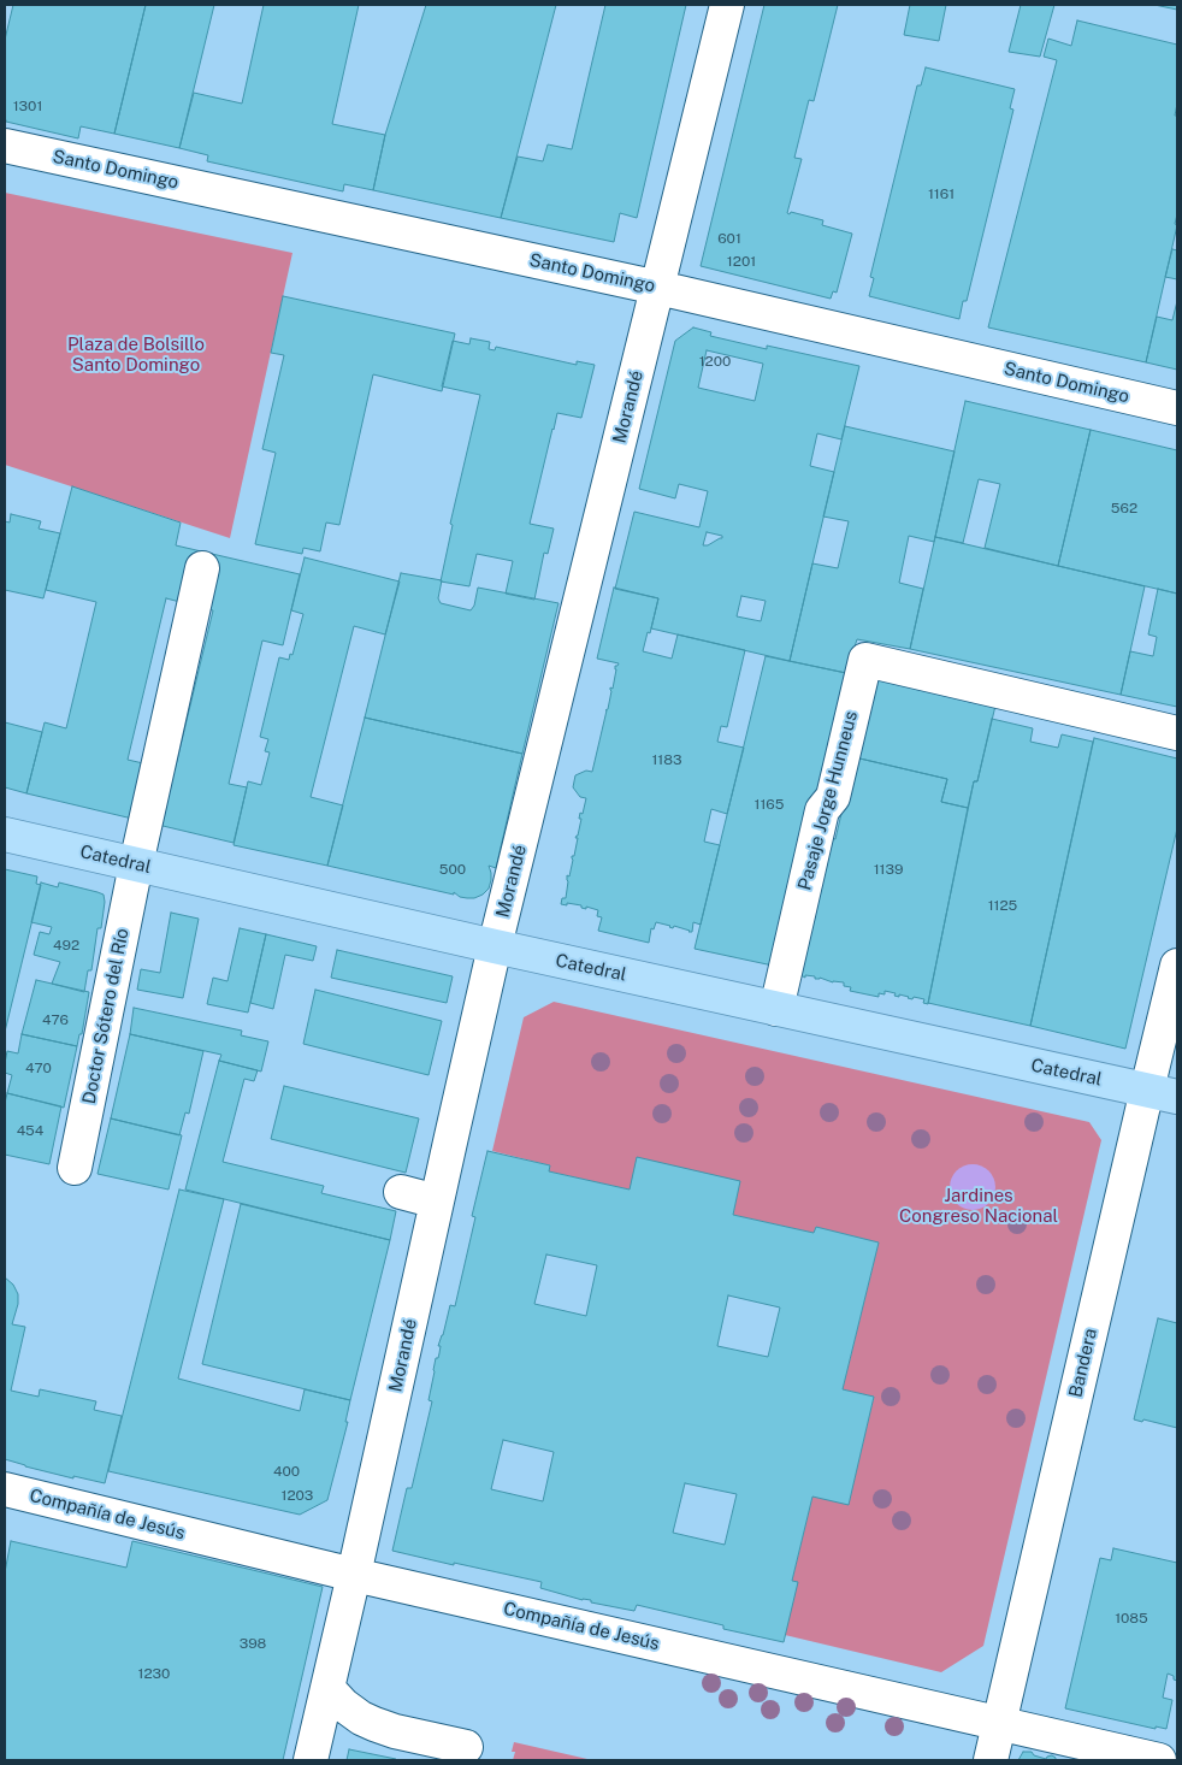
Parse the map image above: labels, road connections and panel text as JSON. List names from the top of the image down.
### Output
{
  "streets": {
    "main road": ["Catedral"],
    "street": [
      "Santo Domingo",
      "Morandé",
      "Pasaje Jorge Hunneus",
      "Doctor Sótero del Río",
      "Bandera",
      "Compañía de Jesús"
    ]
  },
  "crossings": [
    ["Santo Domingo", "Morandé"],
    ["Morandé", "Catedral"],
    ["Morandé", "Compañía de Jesús"],
    ["Pasaje Jorge Hunneus", "Catedral"],
    ["Catedral", "Doctor Sótero del Río"],
    ["Catedral", "Bandera"],
    ["Bandera", "Compañía de Jesús"]
  ],
  "parks": ["Plaza de Bolsillo Santo Domingo", "Jardines Congreso Nacional"],
  "house_numbers": [
    "1301",
    "1161",
    "601",
    "1201",
    "1200",
    "562",
    "1183",
    "1165",
    "500",
    "1139",
    "1125",
    "492",
    "476",
    "470",
    "454",
    "400",
    "1203",
    "1085",
    "398",
    "1230"
  ]
}
